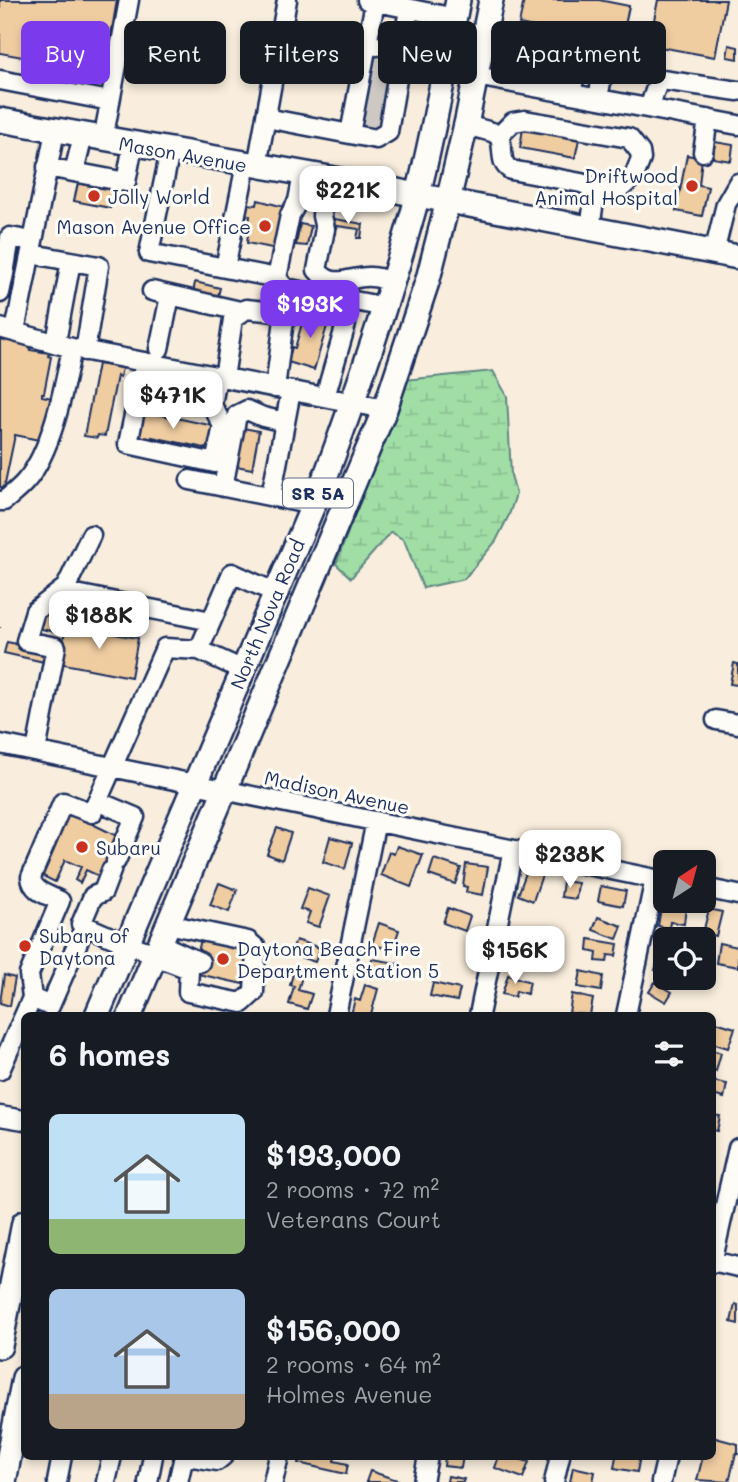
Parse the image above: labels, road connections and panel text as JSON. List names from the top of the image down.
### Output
{
  "streets": {
    "main road": ["Mason Avenue", "SR 5A", "North Nova Road"],
    "street": ["Madison Avenue"]
  },
  "crossings": [
    ["Mason Avenue", "North Nova Road"],
    ["North Nova Road", "Madison Avenue"]
  ],
  "places": [
    "Driftwood Animal Hospital",
    "Jolly World",
    "Mason Avenue Office",
    "Subaru",
    "Subaru of Daytona",
    "Daytona Beach Fire Department Station 5"
  ],
  "north": "top right",
  "page": {
    "chip": [
      "Buy",
      "Rent",
      "Filters",
      "New",
      "Apartment"
    ],
    "price": [
      "$221K",
      "$193K",
      "$471K",
      "$188K",
      "$238K",
      "$156K"
    ],
    "heading": "6 homes",
    "list": [
      {
        "name": "$193,000",
        "note": "2 rooms · 72 m² · Veterans Court"
      },
      {
        "name": "$156,000",
        "note": "2 rooms · 64 m² · Holmes Avenue"
      }
    ]
  }
}
